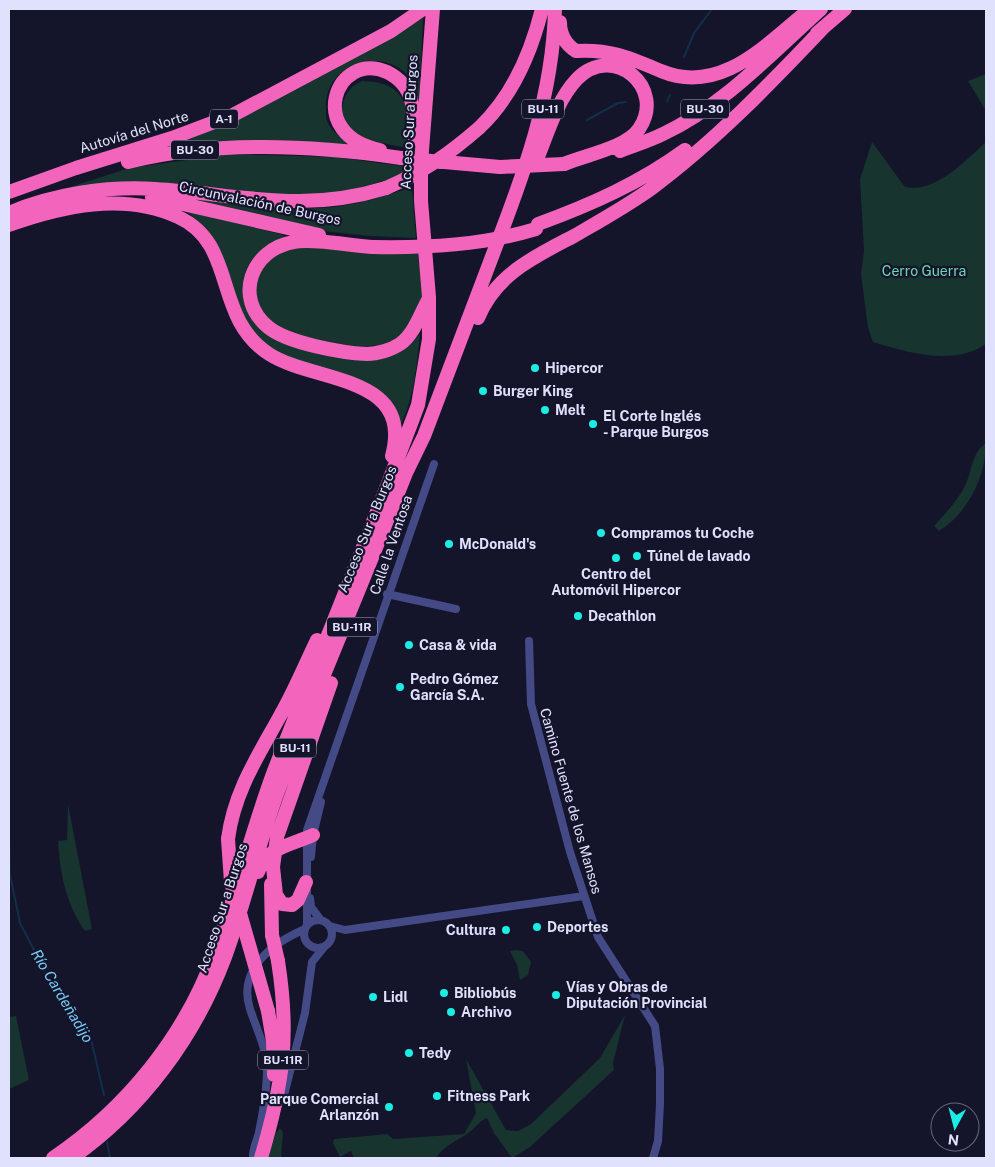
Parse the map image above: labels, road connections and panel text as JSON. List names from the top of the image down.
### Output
{
  "streets": {
    "highway": [
      "BU-11",
      "BU-30",
      "A-1",
      "Acceso Sur a Burgos",
      "Autovía del Norte",
      "Circunvalación de Burgos",
      "BU-11R"
    ],
    "street": ["Calle la Ventosa", "Camino Fuente de los Mansos"]
  },
  "crossings": [
    ["Acceso Sur a Burgos", "BU-11R"]
  ],
  "water": ["Río Cardeñadijo"],
  "parks": ["Cerro Guerra"],
  "places": [
    "Hipercor",
    "Burger King",
    "Melt",
    "El Corte Inglés - Parque Burgos",
    "Compramos tu Coche",
    "McDonald's",
    "Túnel de lavado",
    "Centro del Automóvil Hipercor",
    "Decathlon",
    "Casa & vida",
    "Pedro Gómez García S.A.",
    "Deportes",
    "Cultura",
    "Bibliobús",
    "Vías y Obras de Diputación Provincial",
    "Lidl",
    "Archivo",
    "Tedy",
    "Fitness Park",
    "Parque Comercial Arlanzón"
  ],
  "north": "bottom"
}
